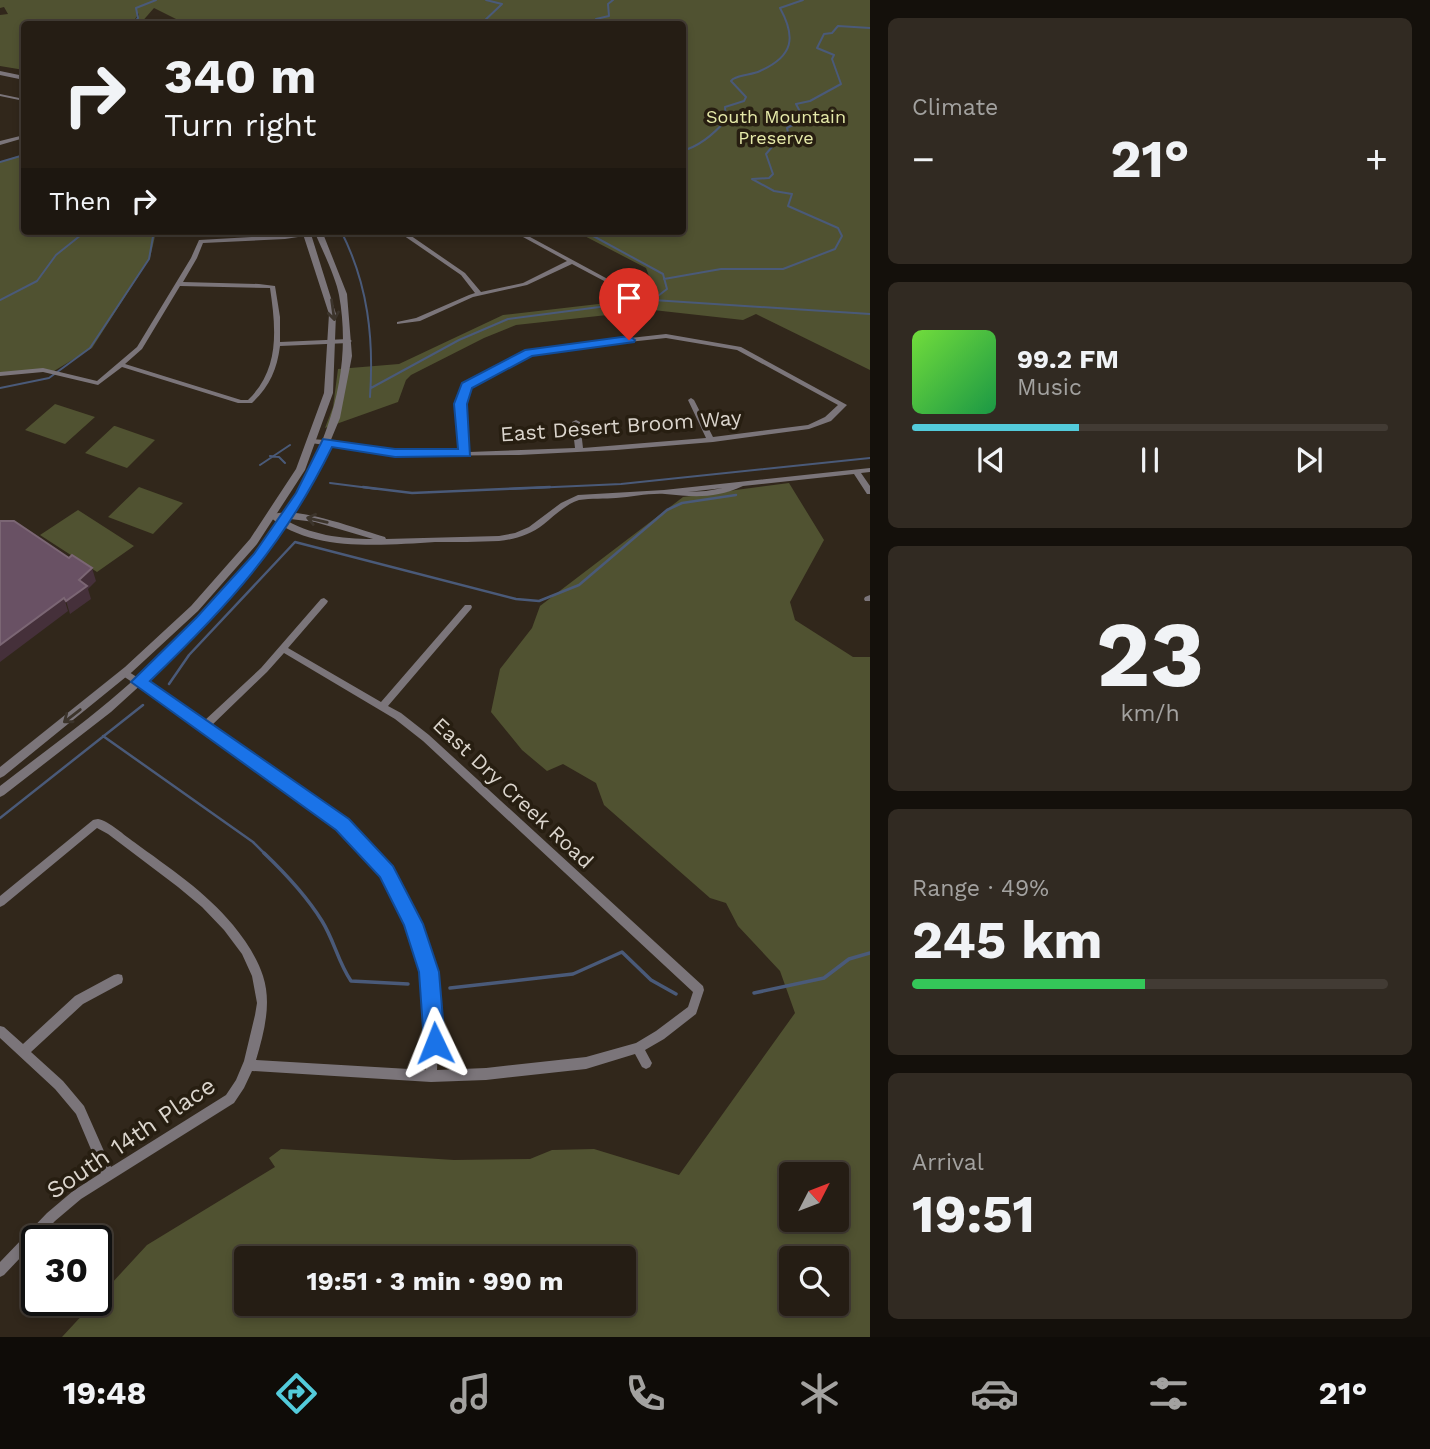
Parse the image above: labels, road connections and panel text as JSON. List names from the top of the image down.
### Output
{
  "streets": {
    "street": ["East Desert Broom Way", "East Dry Creek Road", "South 14th Place"]
  },
  "parks": ["South Mountain Preserve"],
  "north": "top right",
  "page": {
    "tile": [
      "Climate",
      ["23", "km/h"],
      ["Range · 49%", "245 km"],
      ["Arrival", "19:51"]
    ],
    "turn": ["340 m", "Turn right"],
    "heat": ["−", "21°", "+"],
    "then": "Then",
    "song": ["99.2 FM", "Music"],
    "limit": "30",
    "trip": "19:51 · 3 min · 990 m",
    "tabs": ["19:48", "21°"]
  }
}
